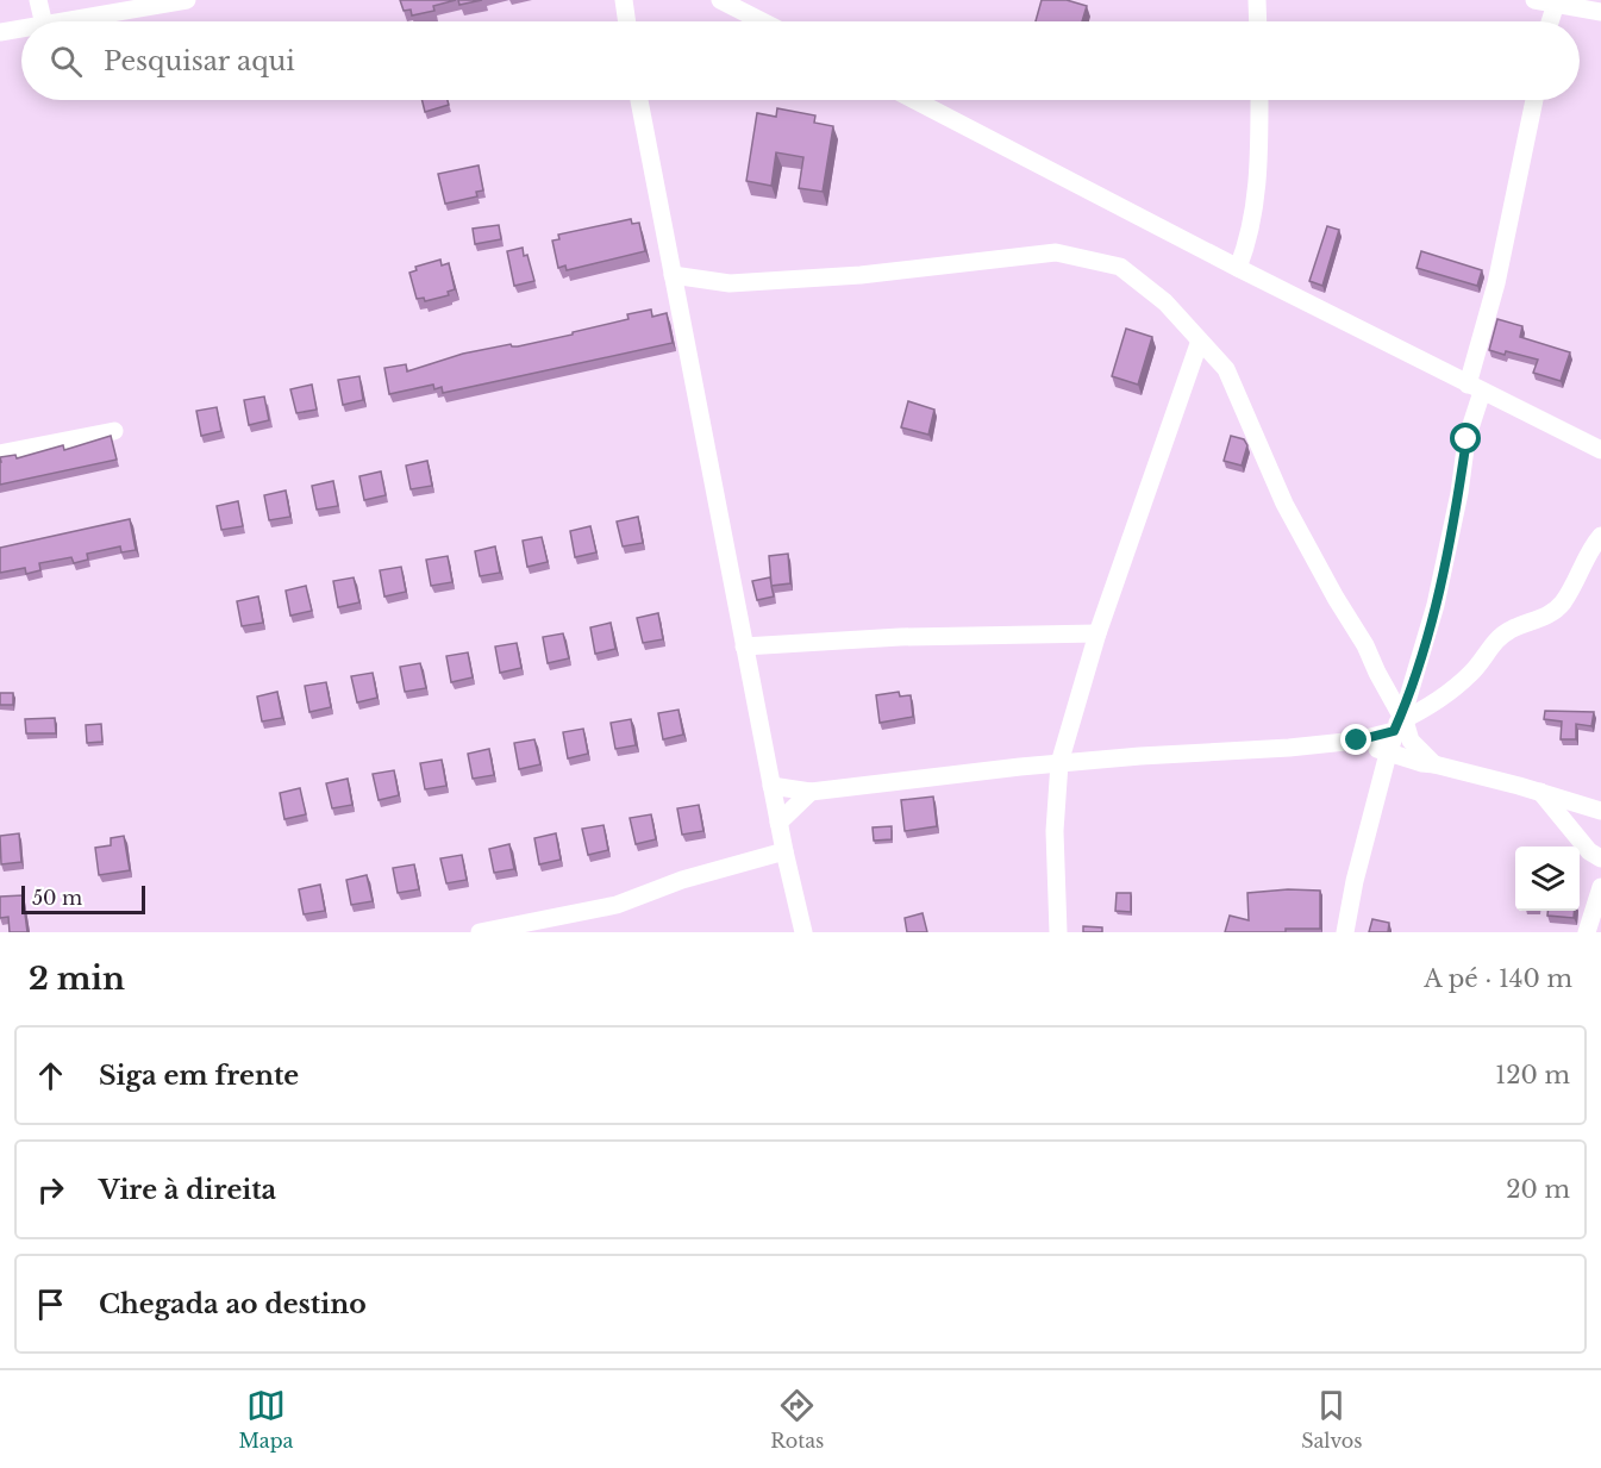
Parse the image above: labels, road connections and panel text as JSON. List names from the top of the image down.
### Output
{
  "scale_bar": "50 m",
  "page": {
    "search": "Pesquisar aqui",
    "scale": "50 m",
    "heading": ["2 min", "A pé · 140 m"],
    "list": [
      ["Siga em frente", "120 m"],
      ["Vire à direita", "20 m"],
      "Chegada ao destino"
    ],
    "nav": ["Mapa", "Rotas", "Salvos"]
  }
}
